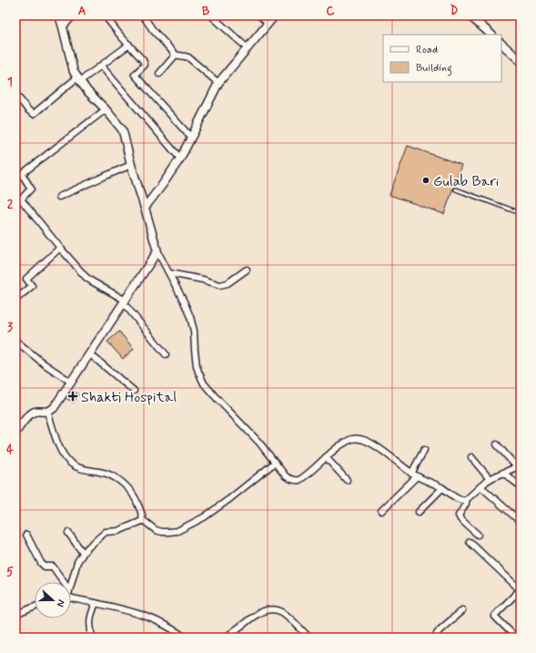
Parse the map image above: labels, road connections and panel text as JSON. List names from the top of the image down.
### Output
{
  "places": {
    "other": ["Gulab Bari"],
    "health": ["Shakti Hospital"]
  },
  "legend": ["Road", "Building"],
  "north": "right",
  "grid": {
    "columns": [
      "A",
      "B",
      "C",
      "D"
    ],
    "rows": [
      "1",
      "2",
      "3",
      "4",
      "5"
    ]
  }
}
